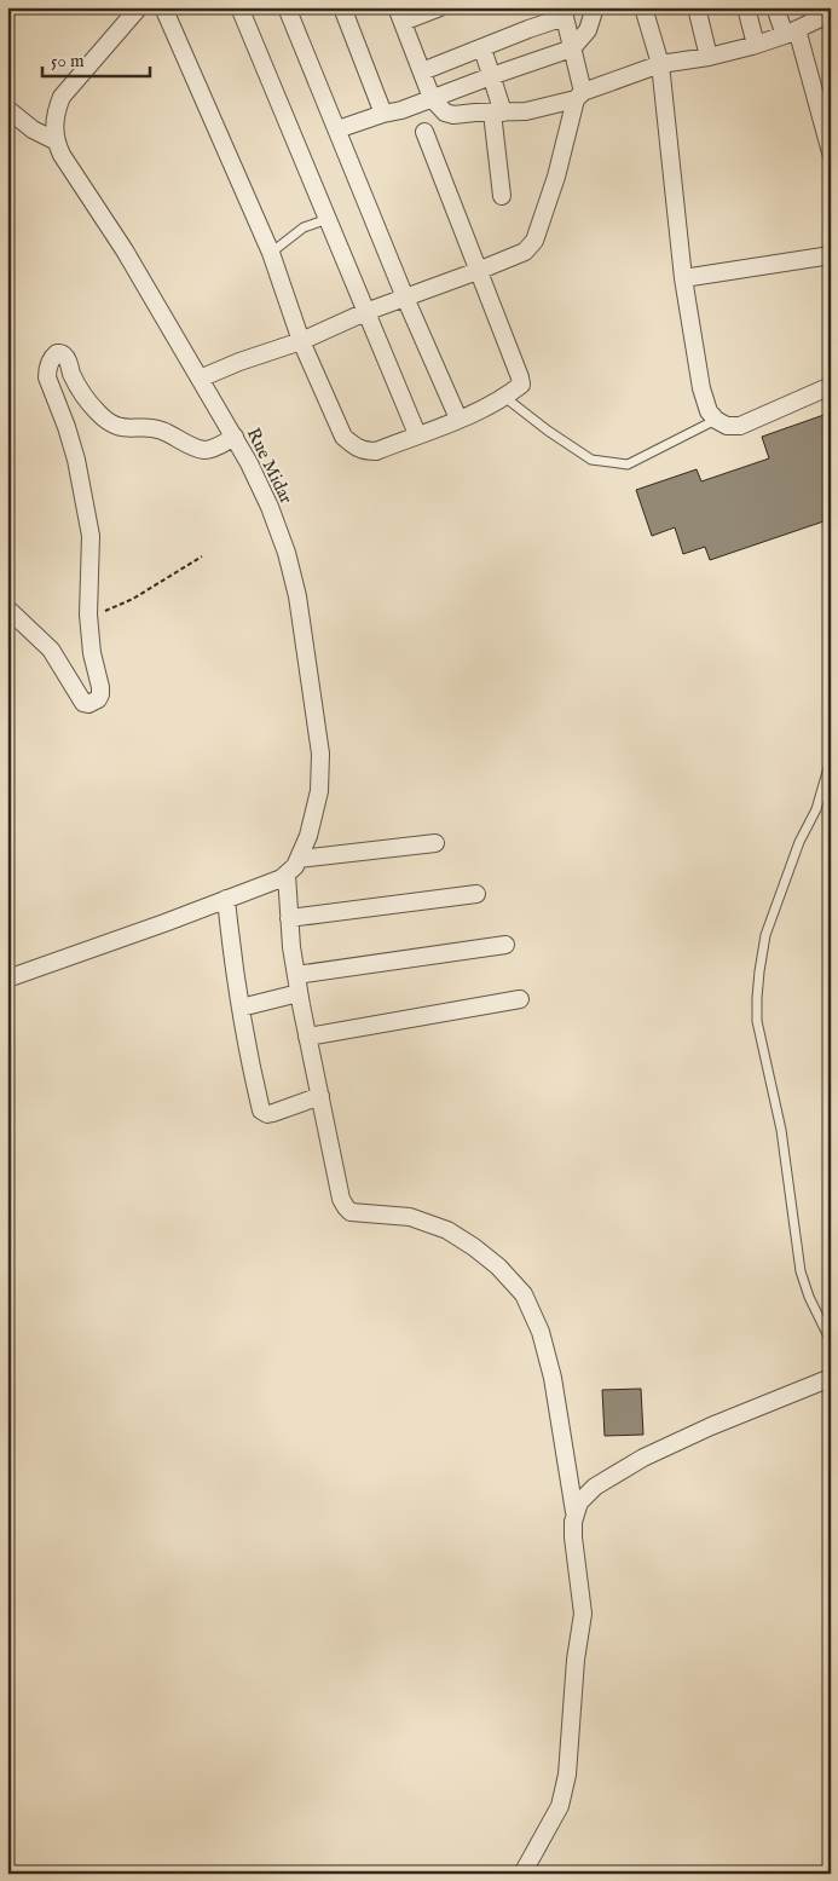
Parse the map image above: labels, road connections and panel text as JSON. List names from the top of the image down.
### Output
{
  "streets": {
    "street": ["Rue Midar"]
  },
  "scale_bar": "50 m"
}
